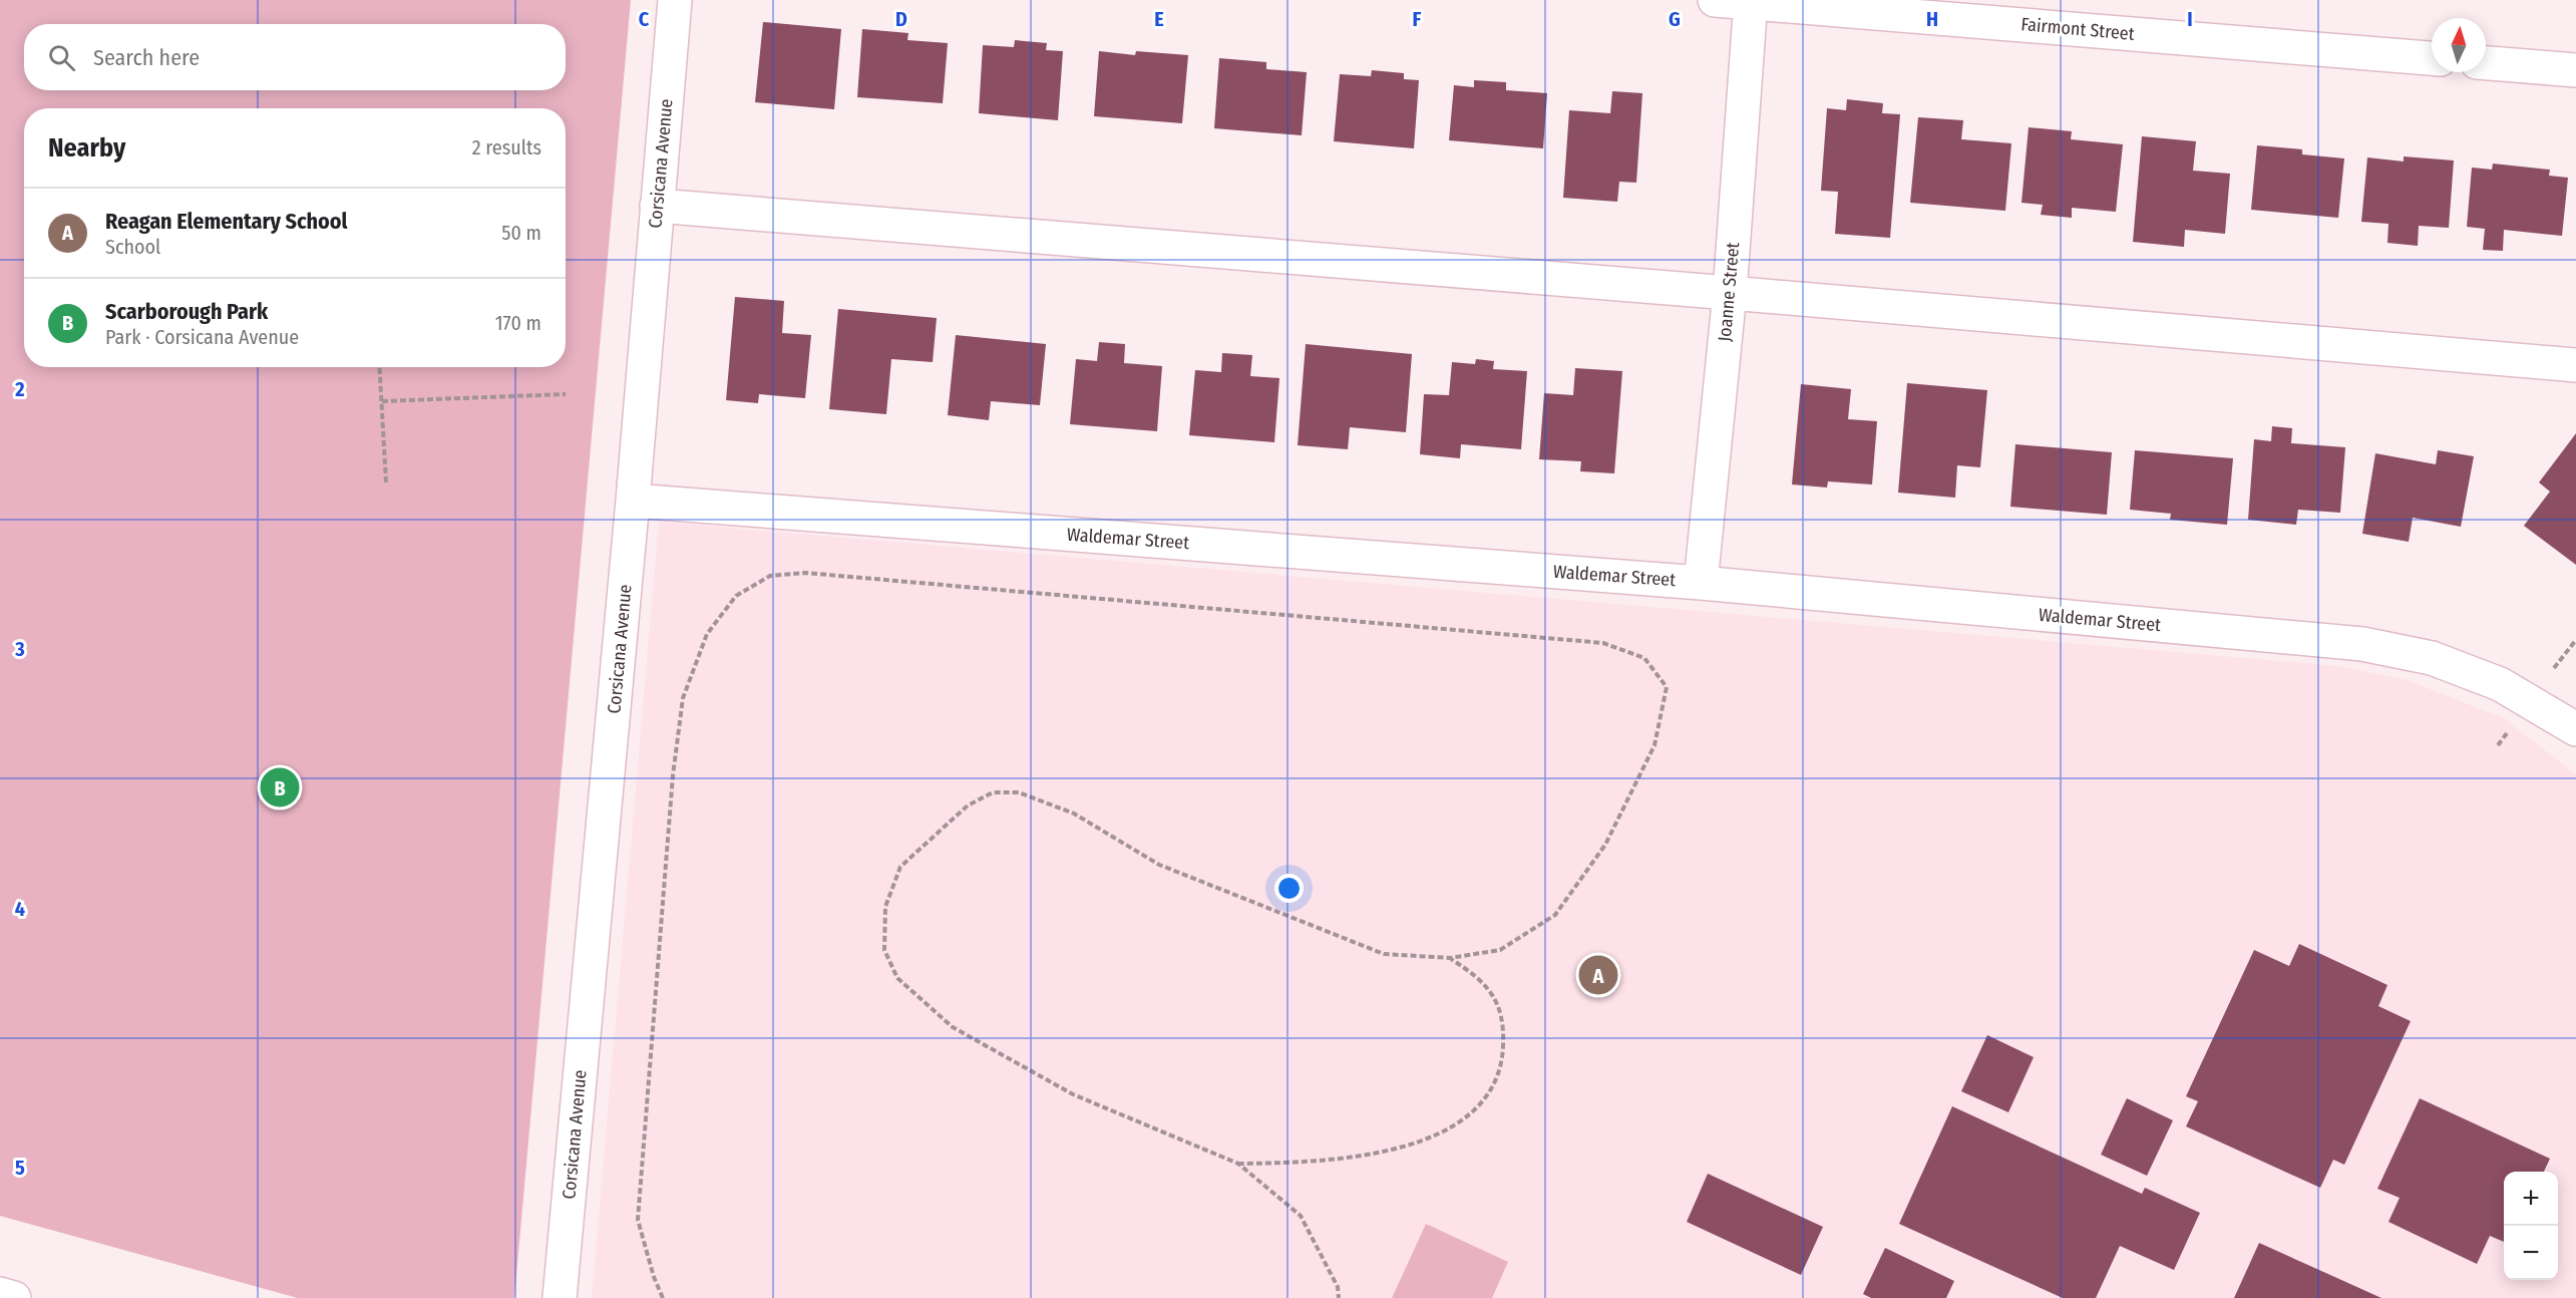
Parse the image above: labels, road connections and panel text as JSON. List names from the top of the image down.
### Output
{
  "streets": {
    "street": [
      "Fairmont Street",
      "Corsicana Avenue",
      "Joanne Street",
      "Waldemar Street"
    ]
  },
  "crossings": [
    ["Fairmont Street", "Joanne Street"],
    ["Corsicana Avenue", "Waldemar Street"],
    ["Joanne Street", "Waldemar Street"]
  ],
  "north": "top",
  "page": {
    "search": "Search here",
    "heading": ["Nearby", "2 results"],
    "list": [
      {
        "mark": "A",
        "name": "Reagan Elementary School",
        "note": "School",
        "value": "50 m"
      },
      {
        "mark": "B",
        "name": "Scarborough Park",
        "note": "Park · Corsicana Avenue",
        "value": "170 m"
      }
    ],
    "pins": ["B", "A"],
    "map_buttons": ["+", "−"]
  },
  "grid": {
    "columns": [
      "C",
      "D",
      "E",
      "F",
      "G",
      "H",
      "I"
    ],
    "rows": [
      "2",
      "3",
      "4",
      "5"
    ]
  }
}
